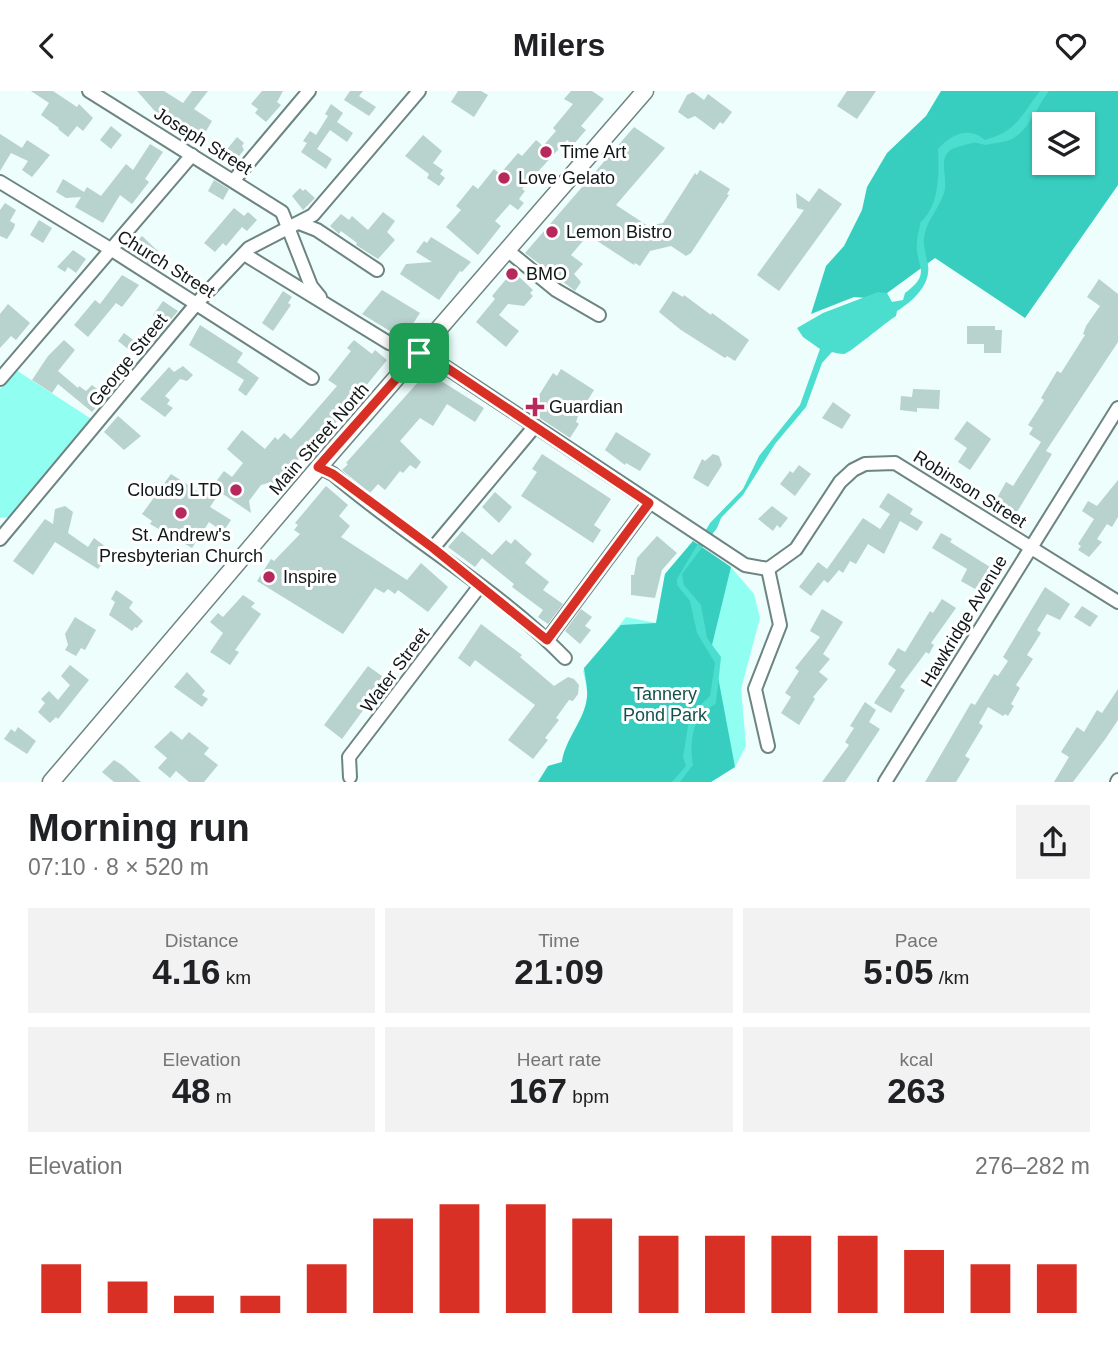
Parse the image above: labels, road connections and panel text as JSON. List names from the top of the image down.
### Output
{
  "streets": {
    "main road": ["Main Street North"],
    "street": [
      "Joseph Street",
      "Church Street",
      "George Street",
      "Robinson Street",
      "Hawkridge Avenue",
      "Water Street"
    ]
  },
  "crossings": [
    ["Joseph Street", "George Street"],
    ["Church Street", "George Street"],
    ["Robinson Street", "Hawkridge Avenue"]
  ],
  "parks": ["Tannery Pond Park"],
  "places": {
    "other": [
      "Time Art",
      "Love Gelato",
      "Lemon Bistro",
      "BMO",
      "Cloud9 LTD",
      "St. Andrew's Presbyterian Church",
      "Inspire"
    ],
    "health": ["Guardian"]
  },
  "page": {
    "header": "Milers",
    "heading": ["Morning run", "07:10 · 8 × 520 m"],
    "stats": [
      ["Distance", "4.16 km"],
      ["Time", "21:09"],
      ["Pace", "5:05 /km"],
      ["Elevation", "48 m"],
      ["Heart rate", "167 bpm"],
      ["kcal", "263"]
    ],
    "chart": ["Elevation", "276–282 m"]
  }
}
